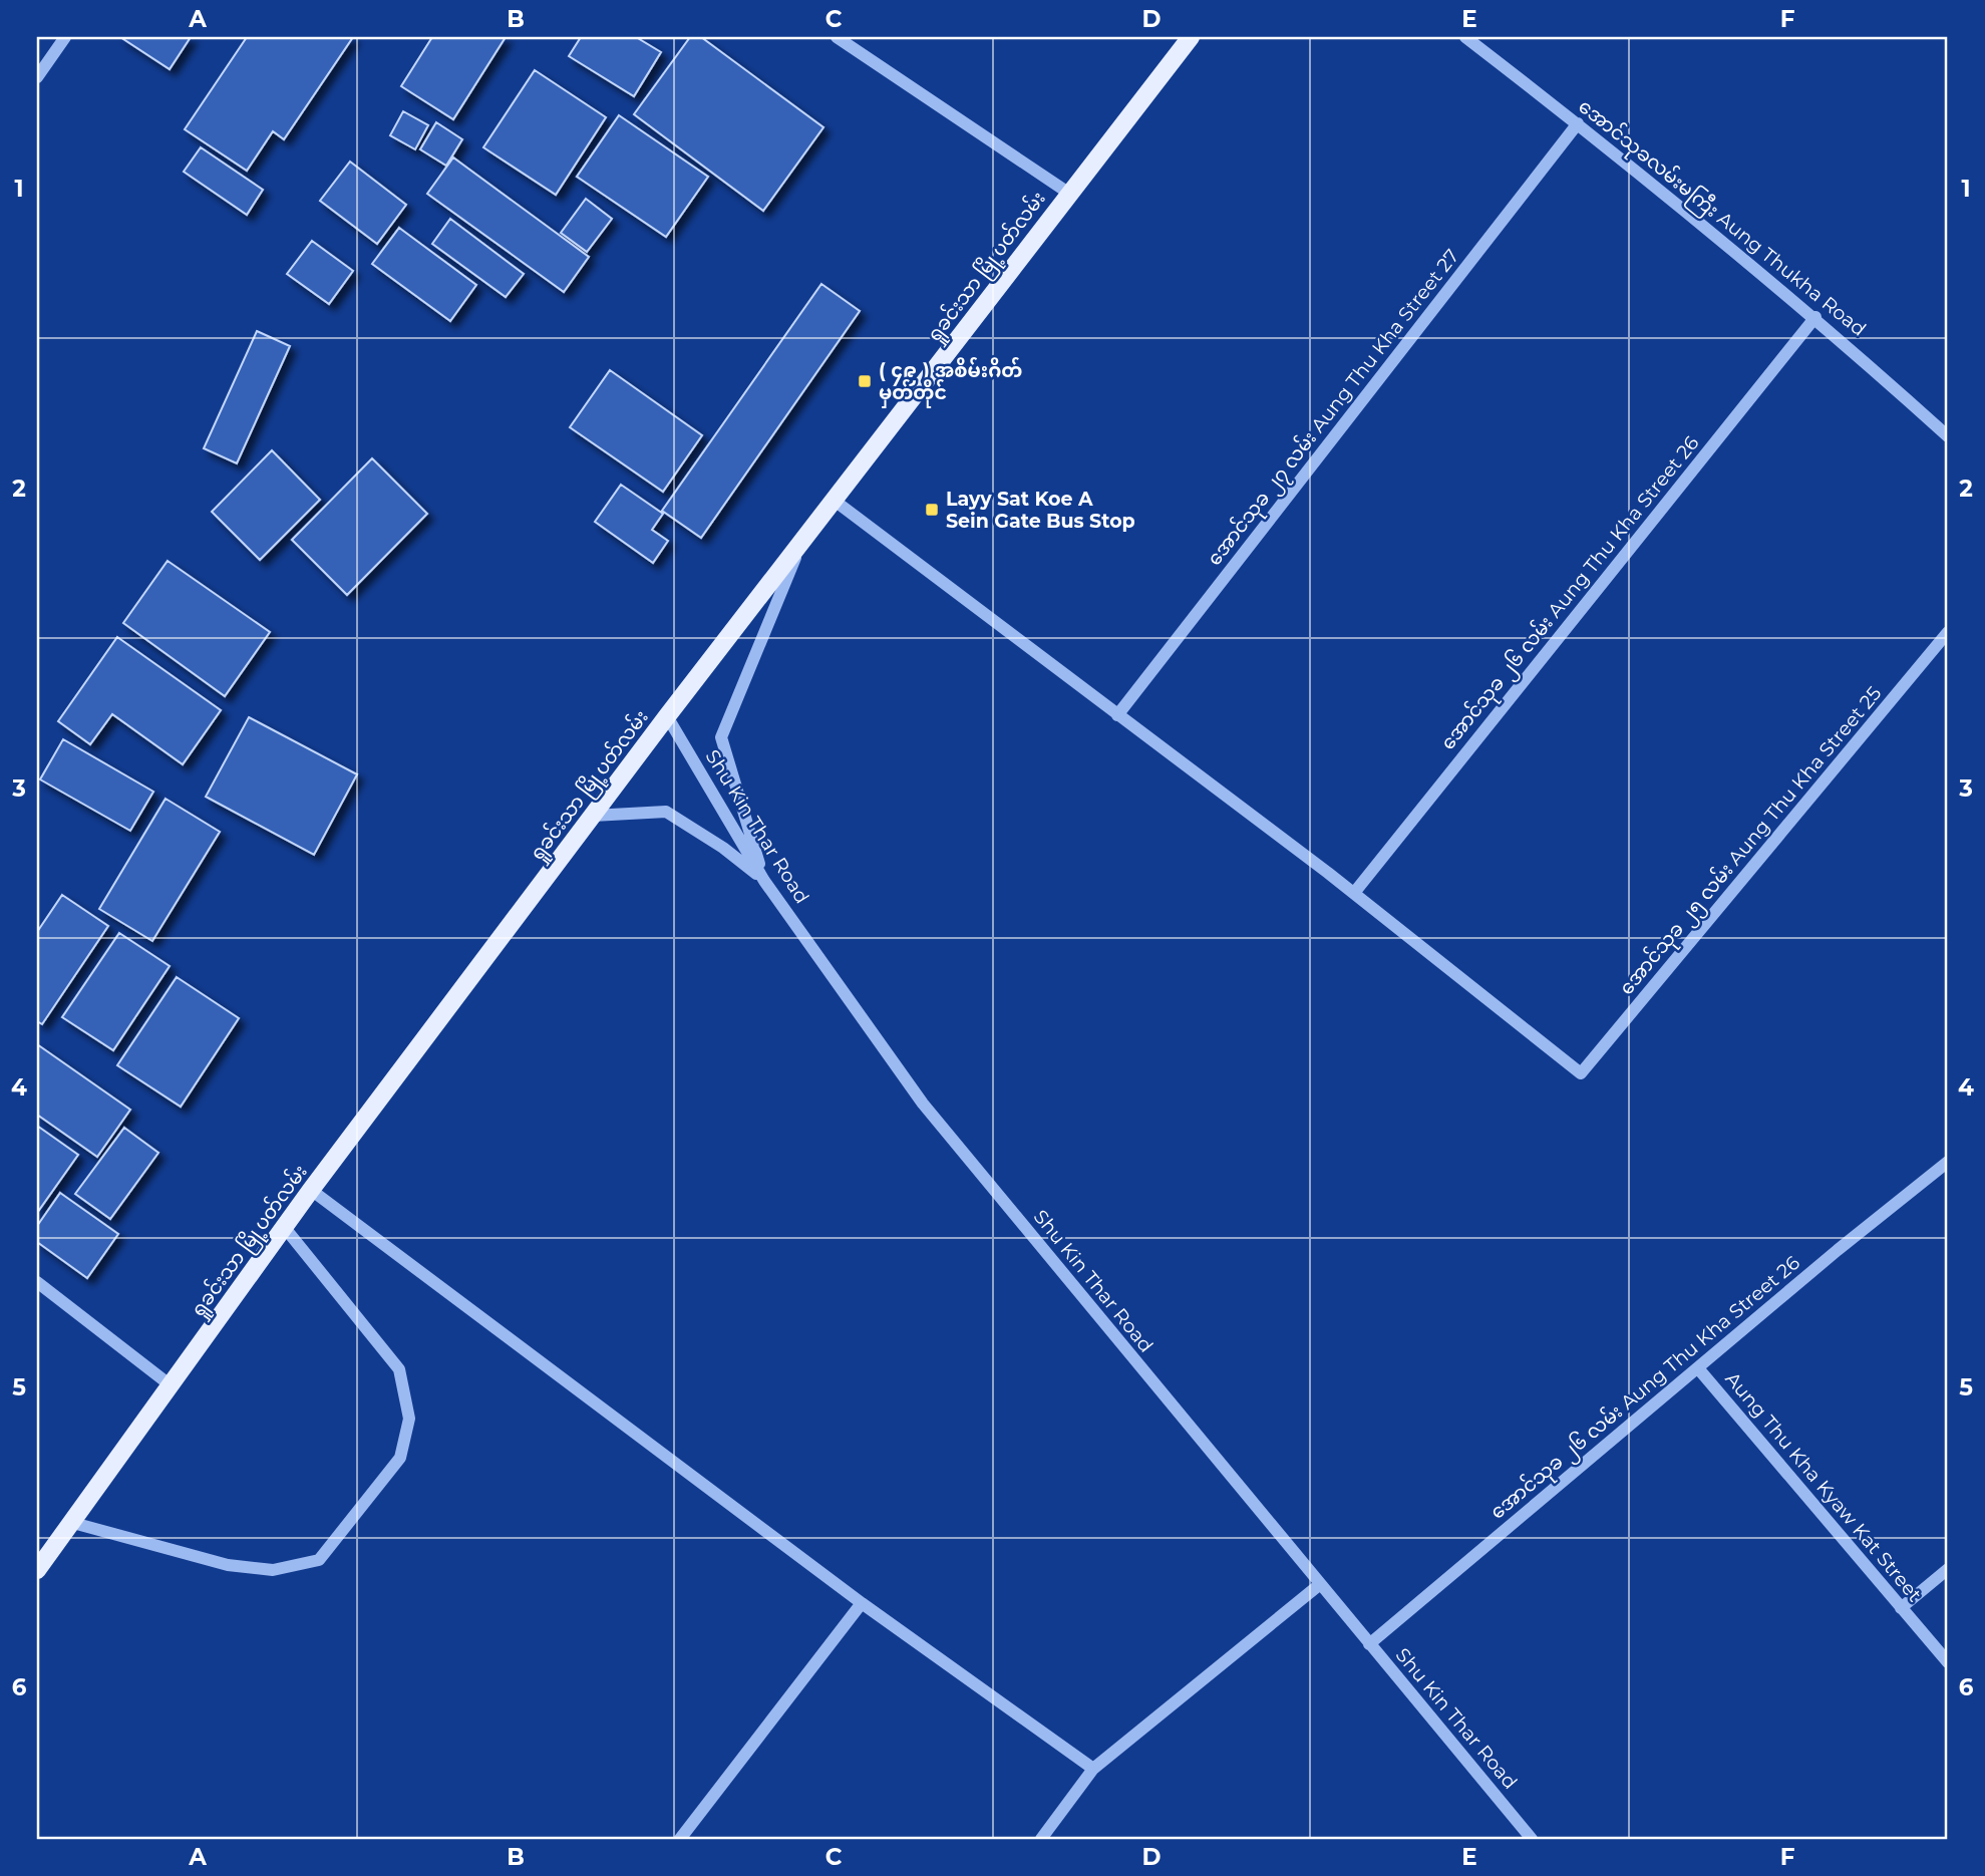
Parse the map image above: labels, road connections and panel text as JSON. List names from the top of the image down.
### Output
{
  "streets": {
    "main road": ["ရှုခင်းသာ မြို့ပတ်လမ်း"],
    "street": [
      "အောင်သုခလမ်းမကြီး Aung Thukha Road",
      "အောင်သုခ ၂၇ လမ်း Aung Thu Kha Street 27",
      "အောင်သုခ ၂၆ လမ်း Aung Thu Kha Street 26",
      "Shu Kin Thar Road",
      "အောင်သုခ ၂၅ လမ်း Aung Thu Kha Street 25",
      "Aung Thu Kha Kyaw Kat Street"
    ]
  },
  "crossings": [
    ["အောင်သုခလမ်းမကြီး Aung Thukha Road", "အောင်သုခ ၂၇ လမ်း Aung Thu Kha Street 27"],
    ["အောင်သုခလမ်းမကြီး Aung Thukha Road", "အောင်သုခ ၂၆ လမ်း Aung Thu Kha Street 26"],
    ["ရှုခင်းသာ မြို့ပတ်လမ်း", "Shu Kin Thar Road"],
    ["အောင်သုခ ၂၆ လမ်း Aung Thu Kha Street 26", "Shu Kin Thar Road"],
    ["အောင်သုခ ၂၆ လမ်း Aung Thu Kha Street 26", "အောင်သုခ ၂၅ လမ်း Aung Thu Kha Street 25"],
    ["အောင်သုခ ၂၆ လမ်း Aung Thu Kha Street 26", "Aung Thu Kha Kyaw Kat Street"]
  ],
  "places": {
    "transit": ["( ၄၉ ) အစိမ်းဂိတ် မှတ်တိုင်", "Layy Sat Koe A Sein Gate Bus Stop"]
  },
  "grid": {
    "columns": [
      "A",
      "B",
      "C",
      "D",
      "E",
      "F"
    ],
    "rows": [
      "1",
      "2",
      "3",
      "4",
      "5",
      "6"
    ]
  }
}
